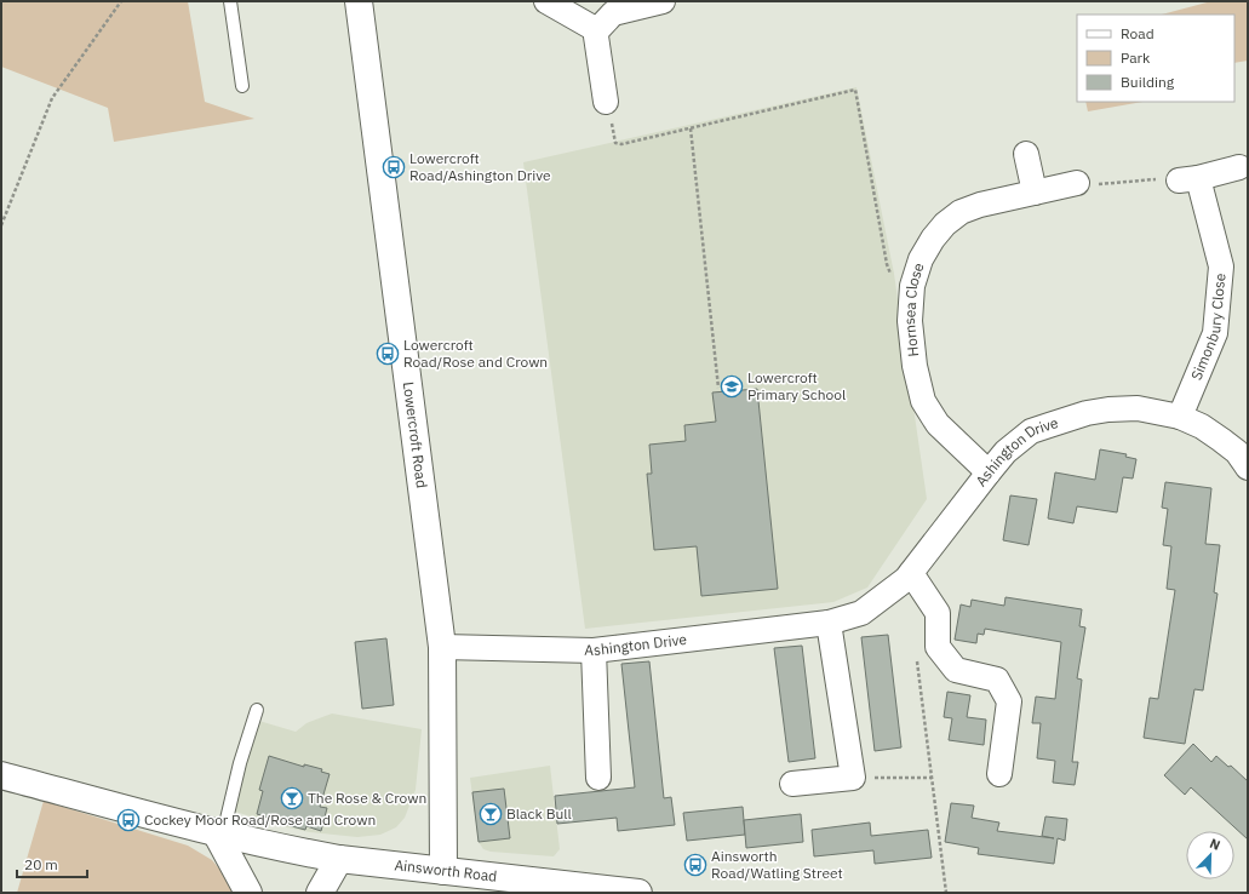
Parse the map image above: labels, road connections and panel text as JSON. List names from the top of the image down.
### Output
{
  "streets": {
    "street": [
      "Hornsea Close",
      "Simonbury Close",
      "Lowercroft Road",
      "Ashington Drive",
      "Ainsworth Road"
    ]
  },
  "crossings": [
    ["Hornsea Close", "Ashington Drive"],
    ["Simonbury Close", "Ashington Drive"],
    ["Lowercroft Road", "Ashington Drive"],
    ["Lowercroft Road", "Ainsworth Road"]
  ],
  "places": {
    "bus stop": [
      "Lowercroft Road/Ashington Drive",
      "Lowercroft Road/Rose and Crown",
      "Cockey Moor Road/Rose and Crown",
      "Ainsworth Road/Watling Street"
    ],
    "school or university": ["Lowercroft Primary School"],
    "bar": ["The Rose & Crown", "Black Bull"]
  },
  "legend": ["Road", "Park", "Building"],
  "scale_bar": "20 m",
  "north": "top right"
}
